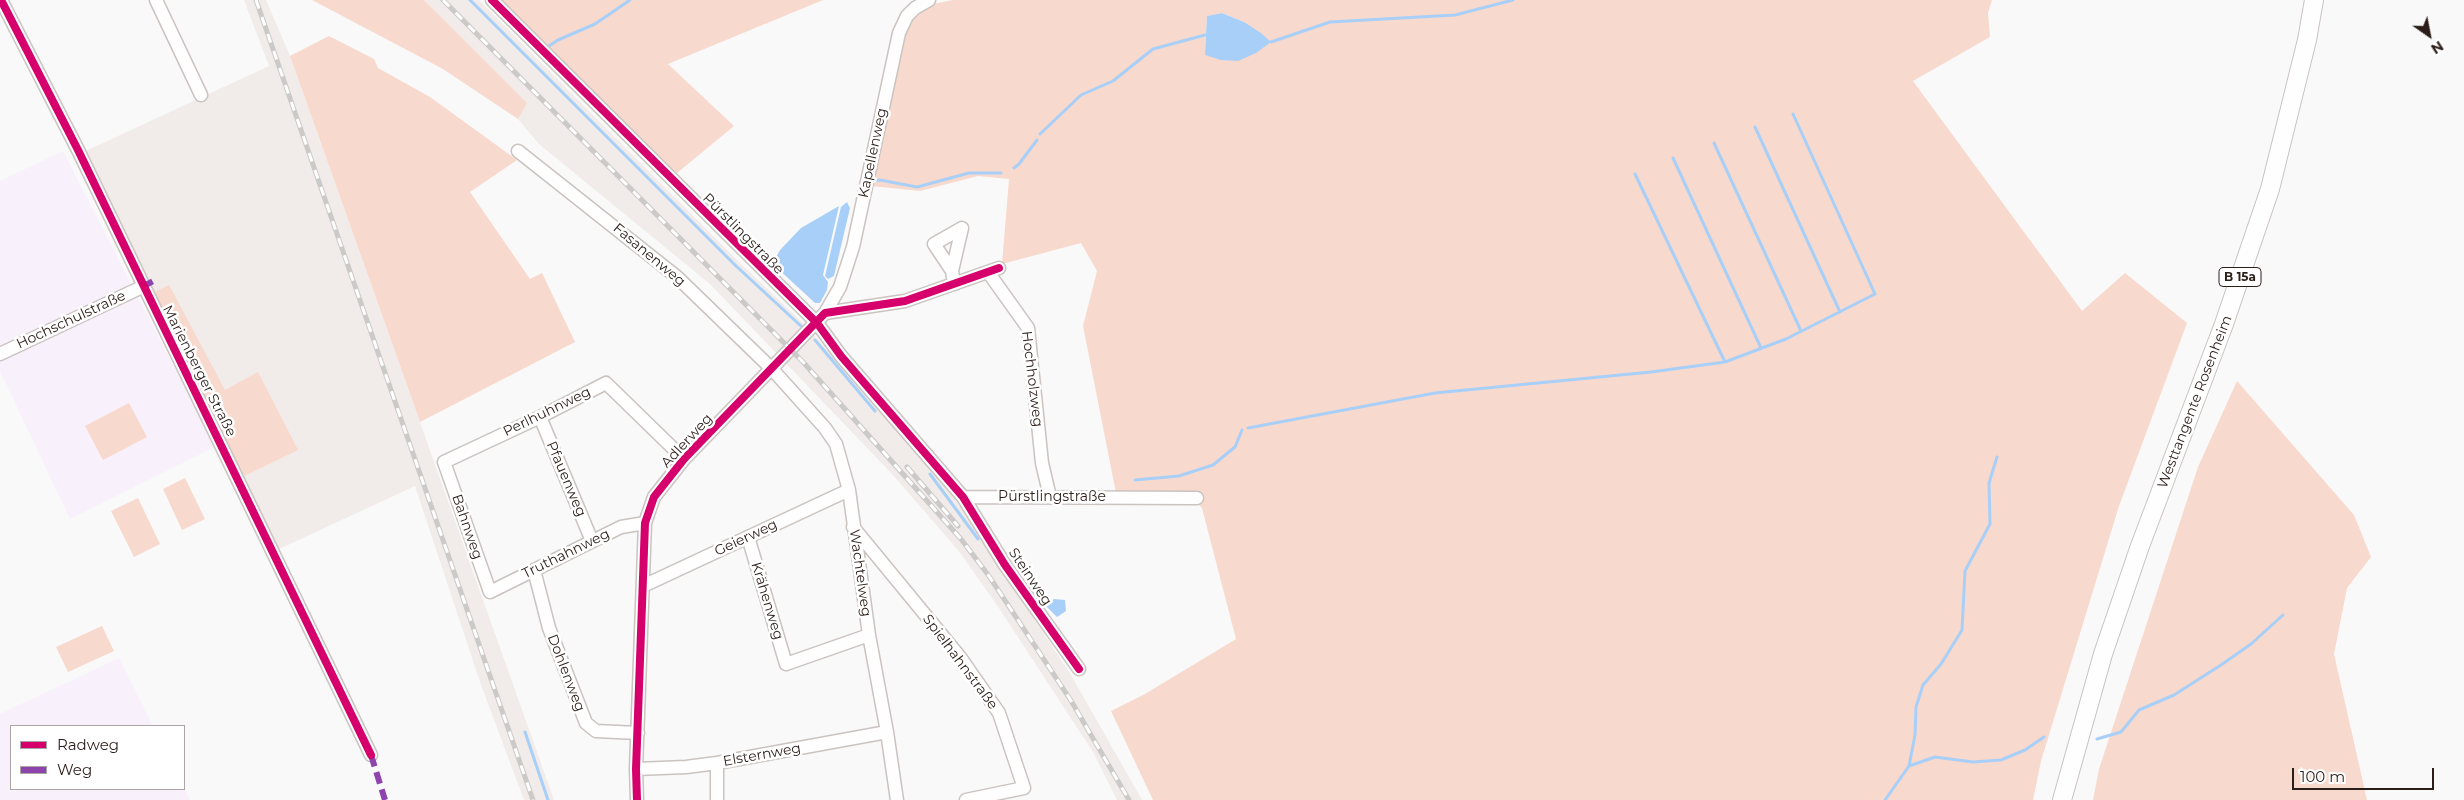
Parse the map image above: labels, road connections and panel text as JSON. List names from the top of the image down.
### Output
{
  "streets": {
    "highway": ["B 15a", "Westtangente Rosenheim"],
    "street": [
      "Kapellenweg",
      "Pürstlingstraße",
      "Fasanenweg",
      "Hochschulstraße",
      "Marienberger Straße",
      "Hochholzweg",
      "Perlhuhnweg",
      "Adlerweg",
      "Pfauenweg",
      "Bahnweg",
      "Geierweg",
      "Truthahnweg",
      "Wachtelweg",
      "Steinweg",
      "Krähenweg",
      "Spielhahnstraße",
      "Dohlenweg",
      "Elsternweg"
    ]
  },
  "crossings": [
    ["Kapellenweg", "Pürstlingstraße"],
    ["Kapellenweg", "Adlerweg"],
    ["Pürstlingstraße", "Hochholzweg"],
    ["Pürstlingstraße", "Adlerweg"],
    ["Pürstlingstraße", "Steinweg"],
    ["Fasanenweg", "Adlerweg"],
    ["Fasanenweg", "Wachtelweg"],
    ["Hochschulstraße", "Marienberger Straße"],
    ["Perlhuhnweg", "Adlerweg"],
    ["Perlhuhnweg", "Pfauenweg"],
    ["Perlhuhnweg", "Bahnweg"],
    ["Adlerweg", "Geierweg"],
    ["Adlerweg", "Truthahnweg"],
    ["Adlerweg", "Wachtelweg"],
    ["Adlerweg", "Dohlenweg"],
    ["Adlerweg", "Elsternweg"],
    ["Pfauenweg", "Truthahnweg"],
    ["Bahnweg", "Truthahnweg"],
    ["Geierweg", "Wachtelweg"],
    ["Geierweg", "Krähenweg"],
    ["Truthahnweg", "Dohlenweg"],
    ["Wachtelweg", "Krähenweg"],
    ["Wachtelweg", "Spielhahnstraße"],
    ["Wachtelweg", "Elsternweg"]
  ],
  "legend": ["Radweg", "Weg"],
  "scale_bar": "100 m",
  "north": "bottom right"
}
